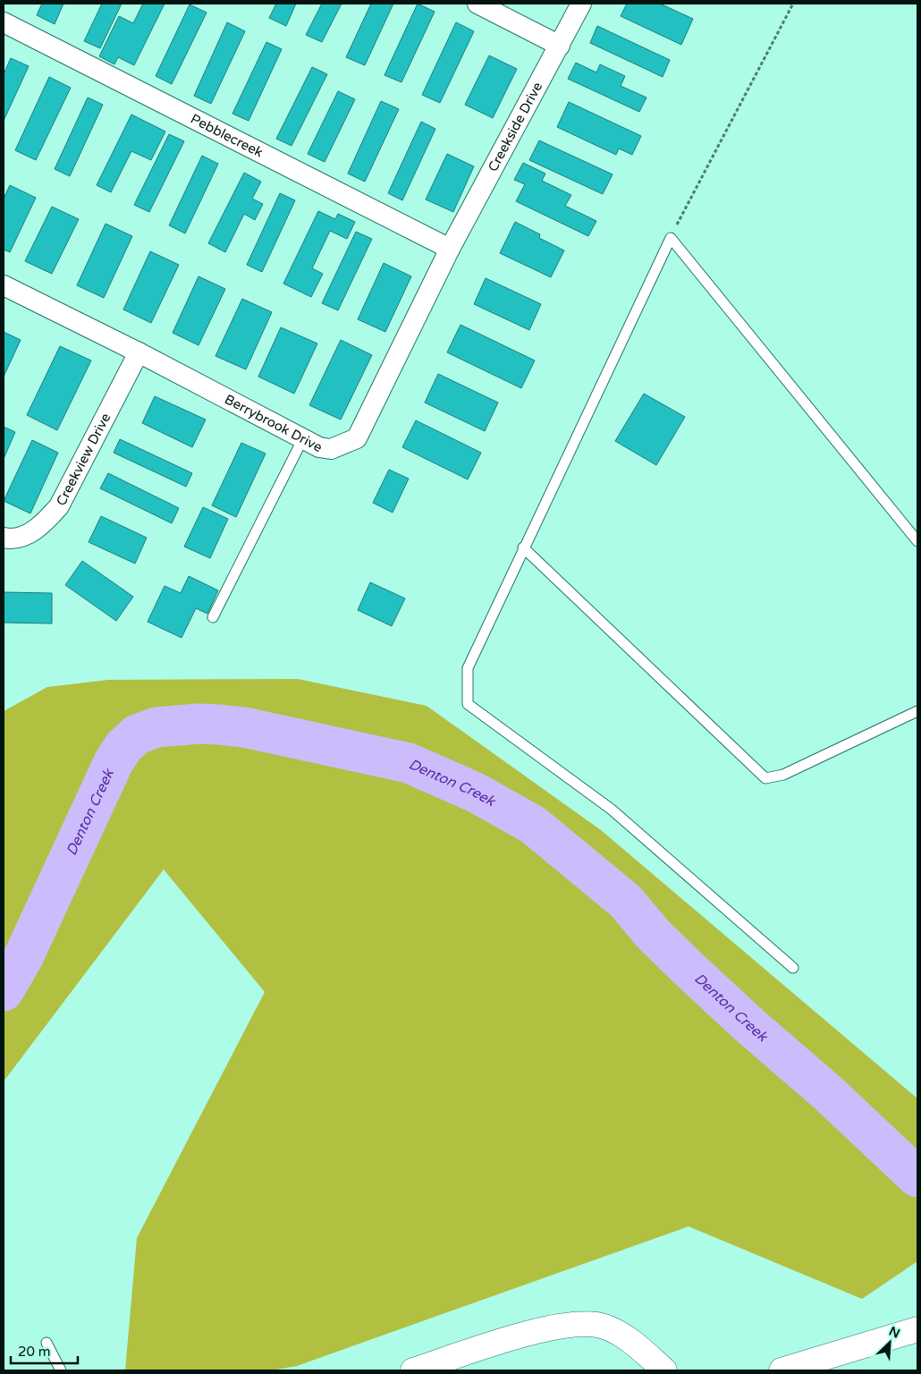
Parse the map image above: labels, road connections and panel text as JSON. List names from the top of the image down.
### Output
{
  "streets": {
    "street": [
      "Creekside Drive",
      "Pebblecreek",
      "Berrybrook Drive",
      "Creekview Drive"
    ]
  },
  "crossings": [
    ["Creekside Drive", "Pebblecreek"],
    ["Creekside Drive", "Berrybrook Drive"],
    ["Pebblecreek", "Berrybrook Drive"],
    ["Berrybrook Drive", "Creekview Drive"]
  ],
  "water": ["Denton Creek"],
  "scale_bar": "20 m",
  "north": "top right"
}
